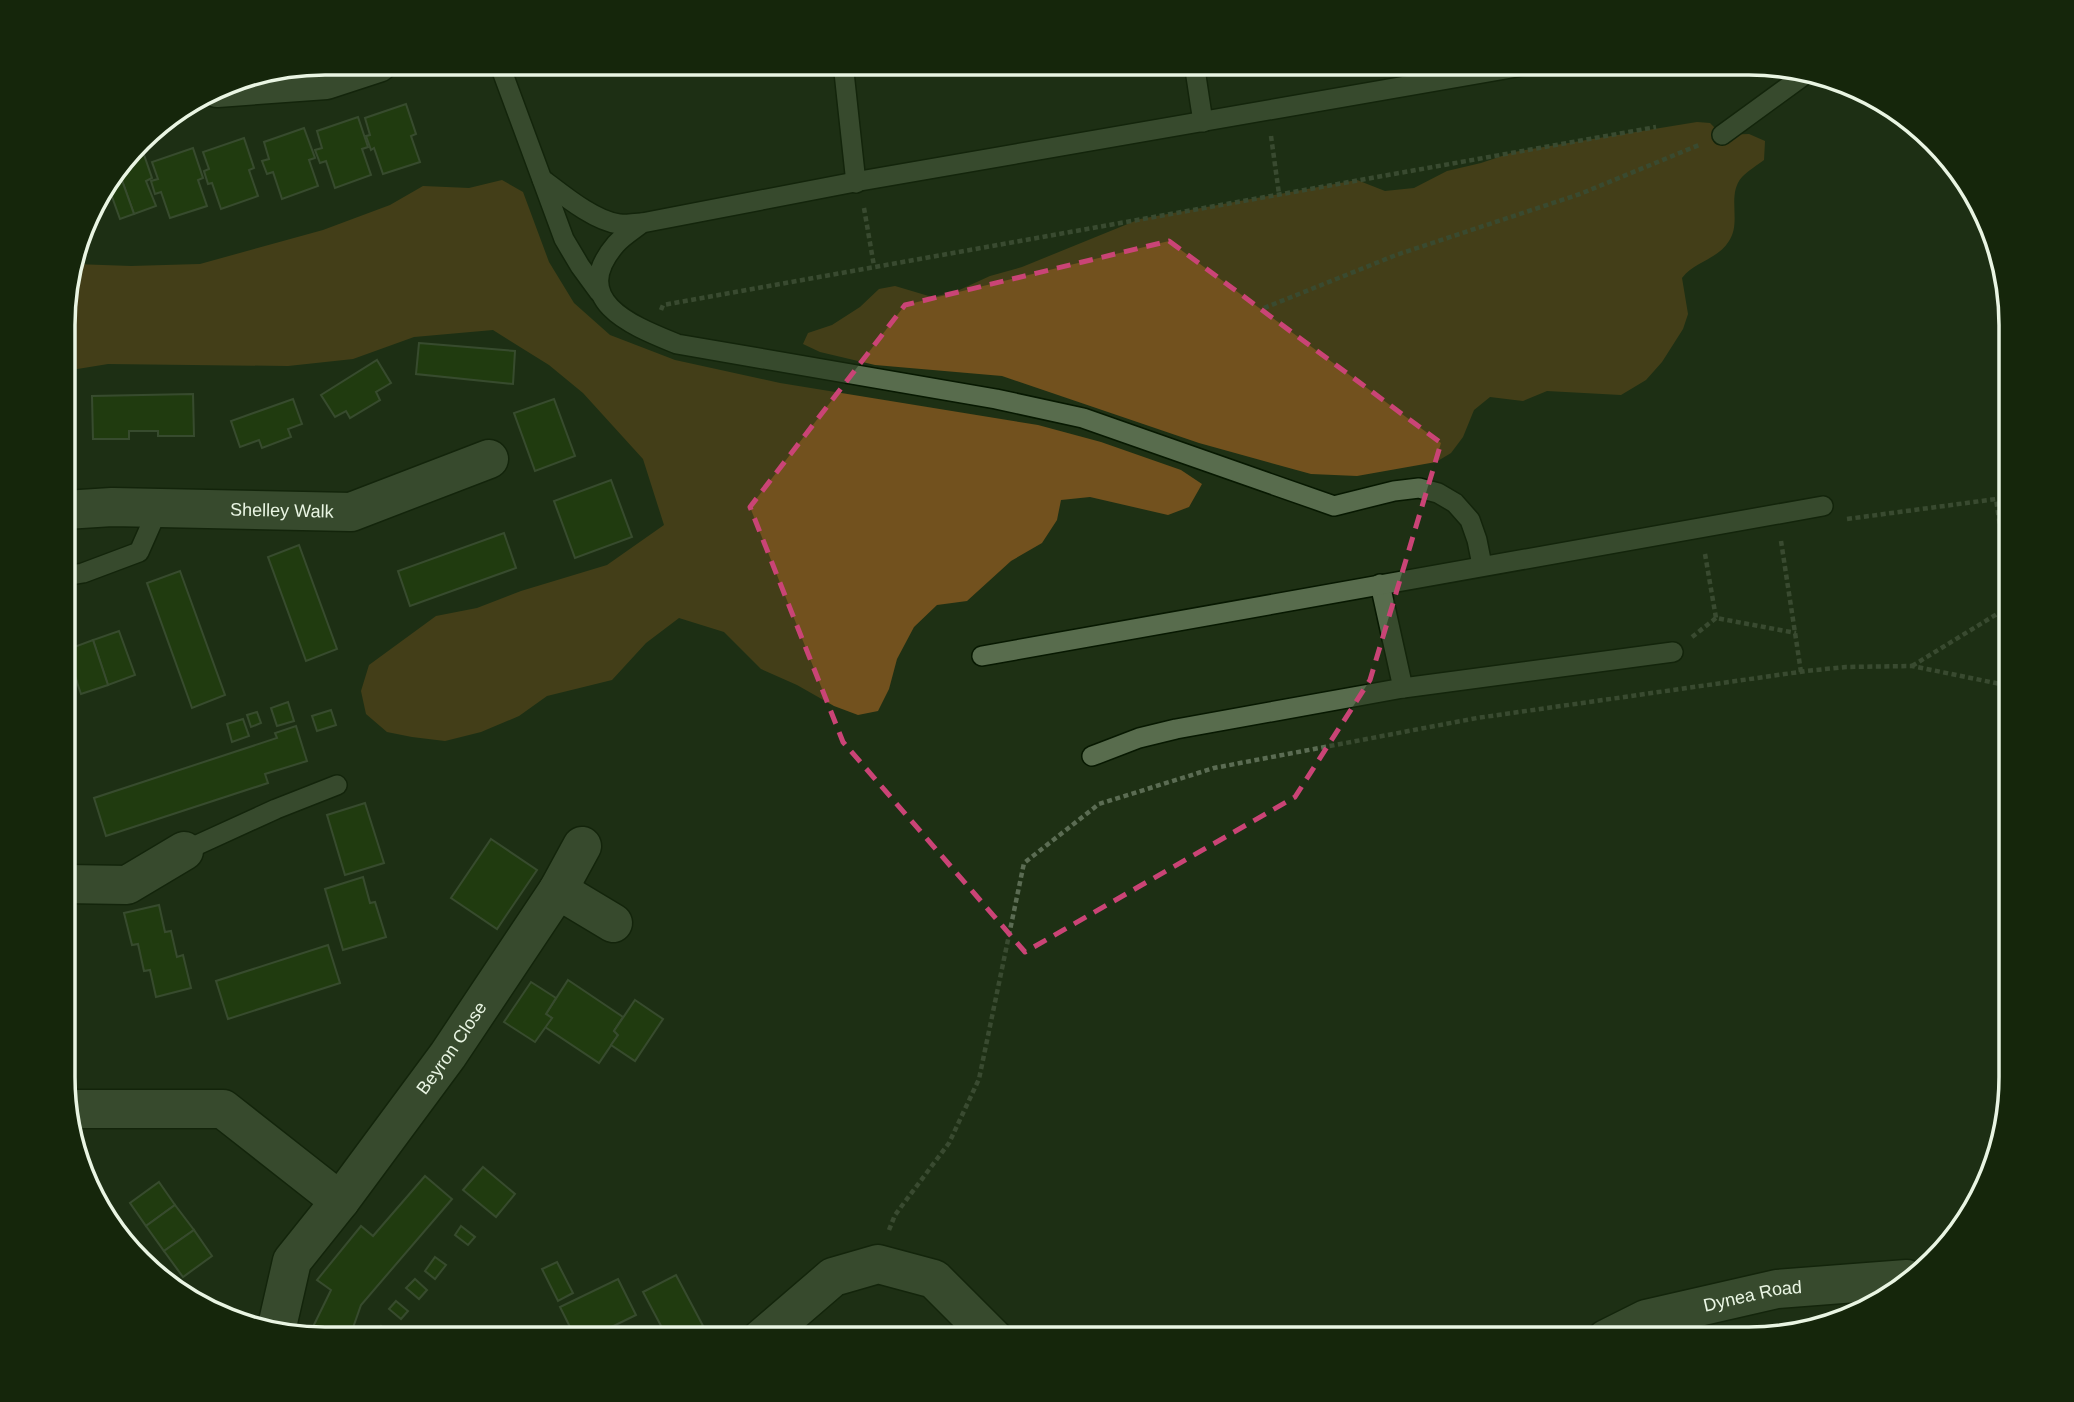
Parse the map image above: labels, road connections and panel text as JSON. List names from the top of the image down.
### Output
{
  "streets": {
    "street": ["Shelley Walk", "Beyron Close", "Dynea Road"]
  }
}
